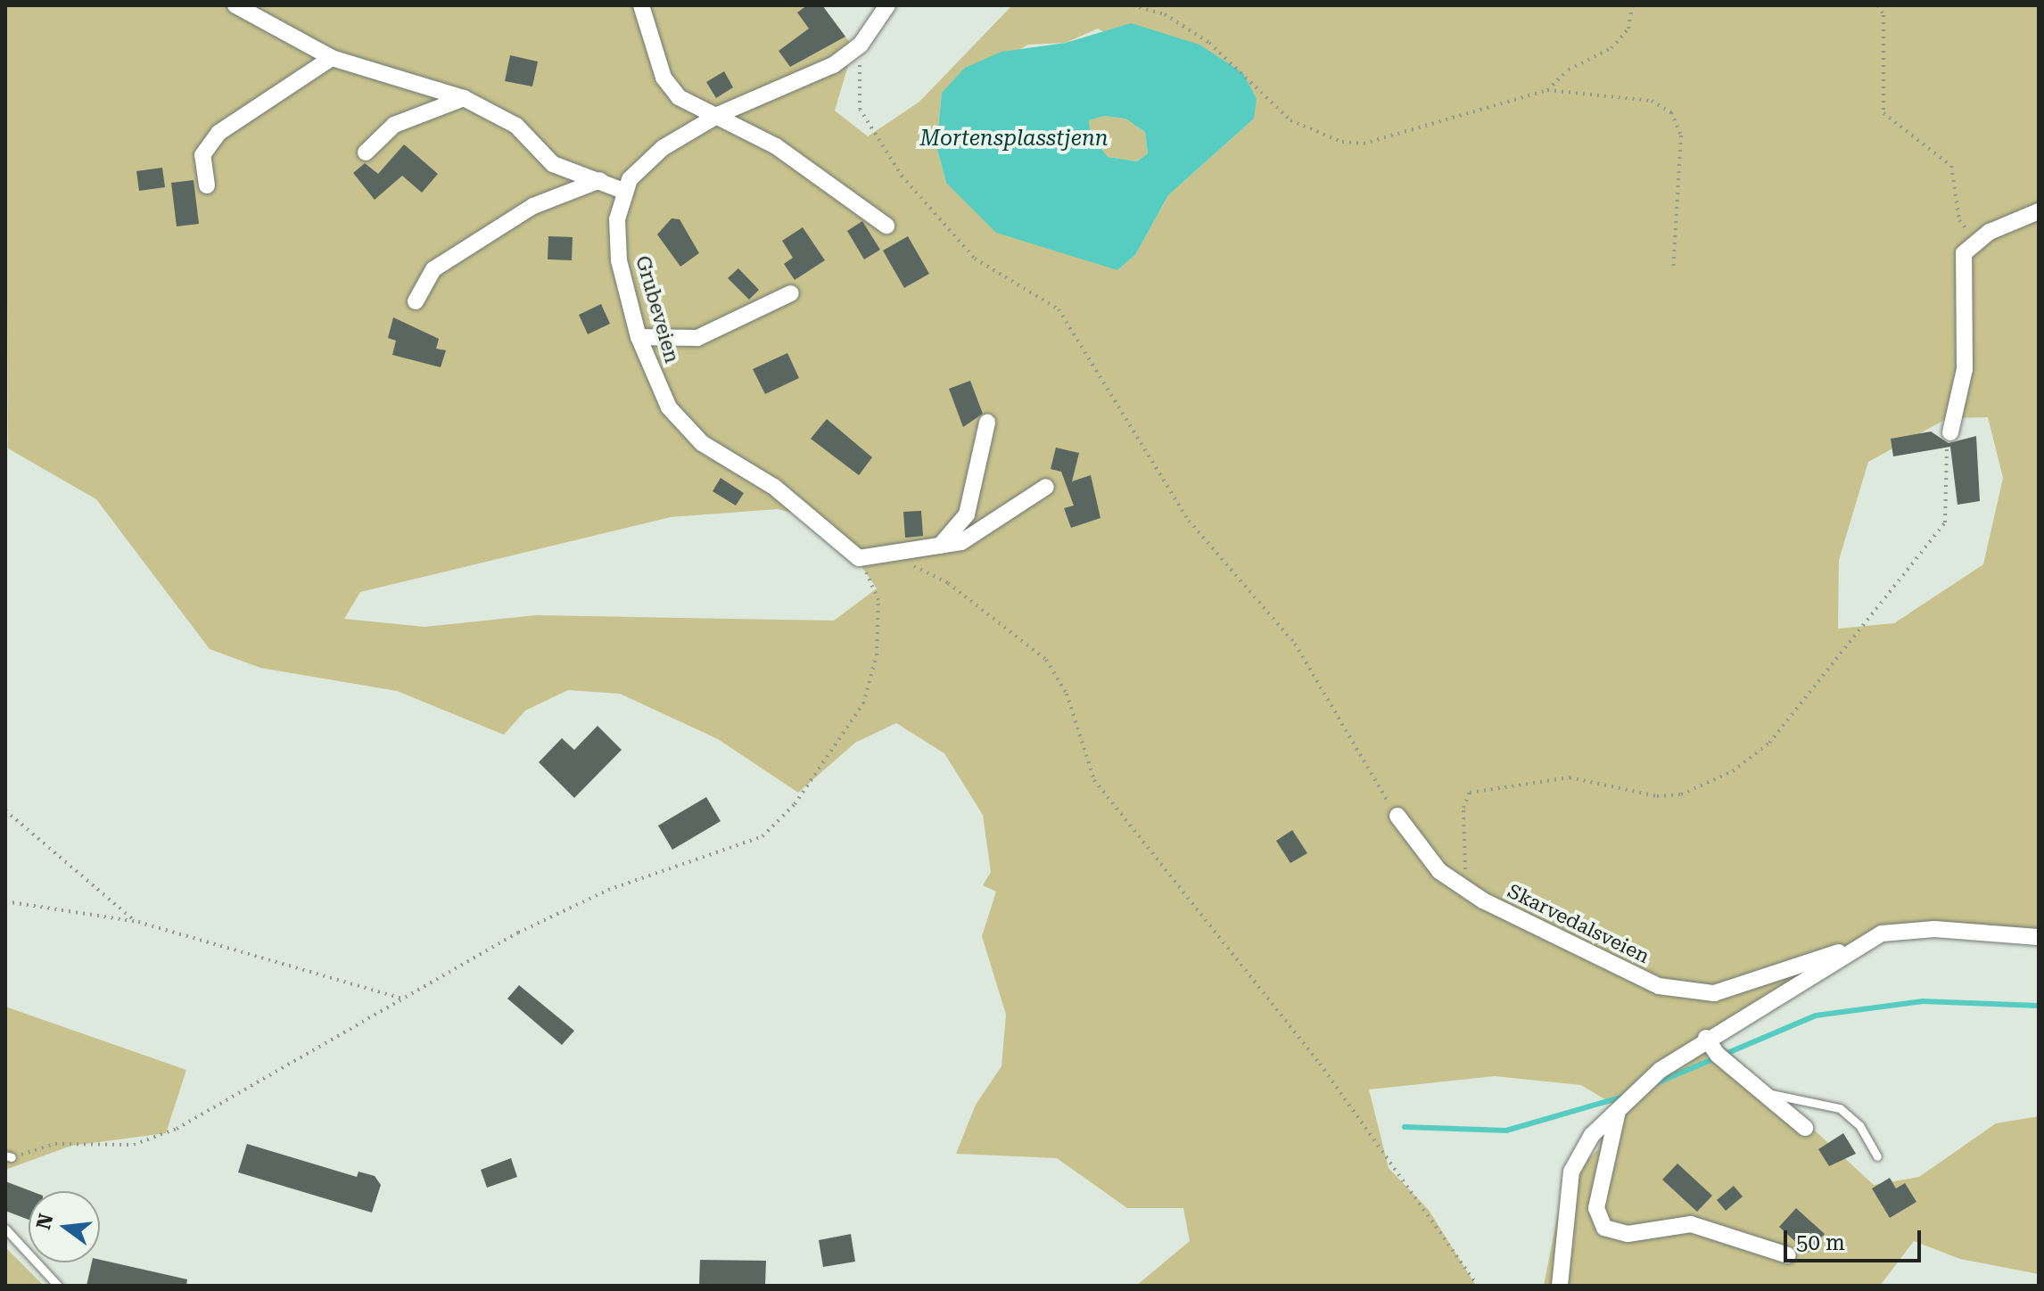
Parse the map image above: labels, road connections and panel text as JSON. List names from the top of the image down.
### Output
{
  "streets": {
    "street": ["Grubeveien", "Skarvedalsveien"]
  },
  "water": ["Mortensplasstjenn"],
  "scale_bar": "50 m",
  "north": "left"
}
